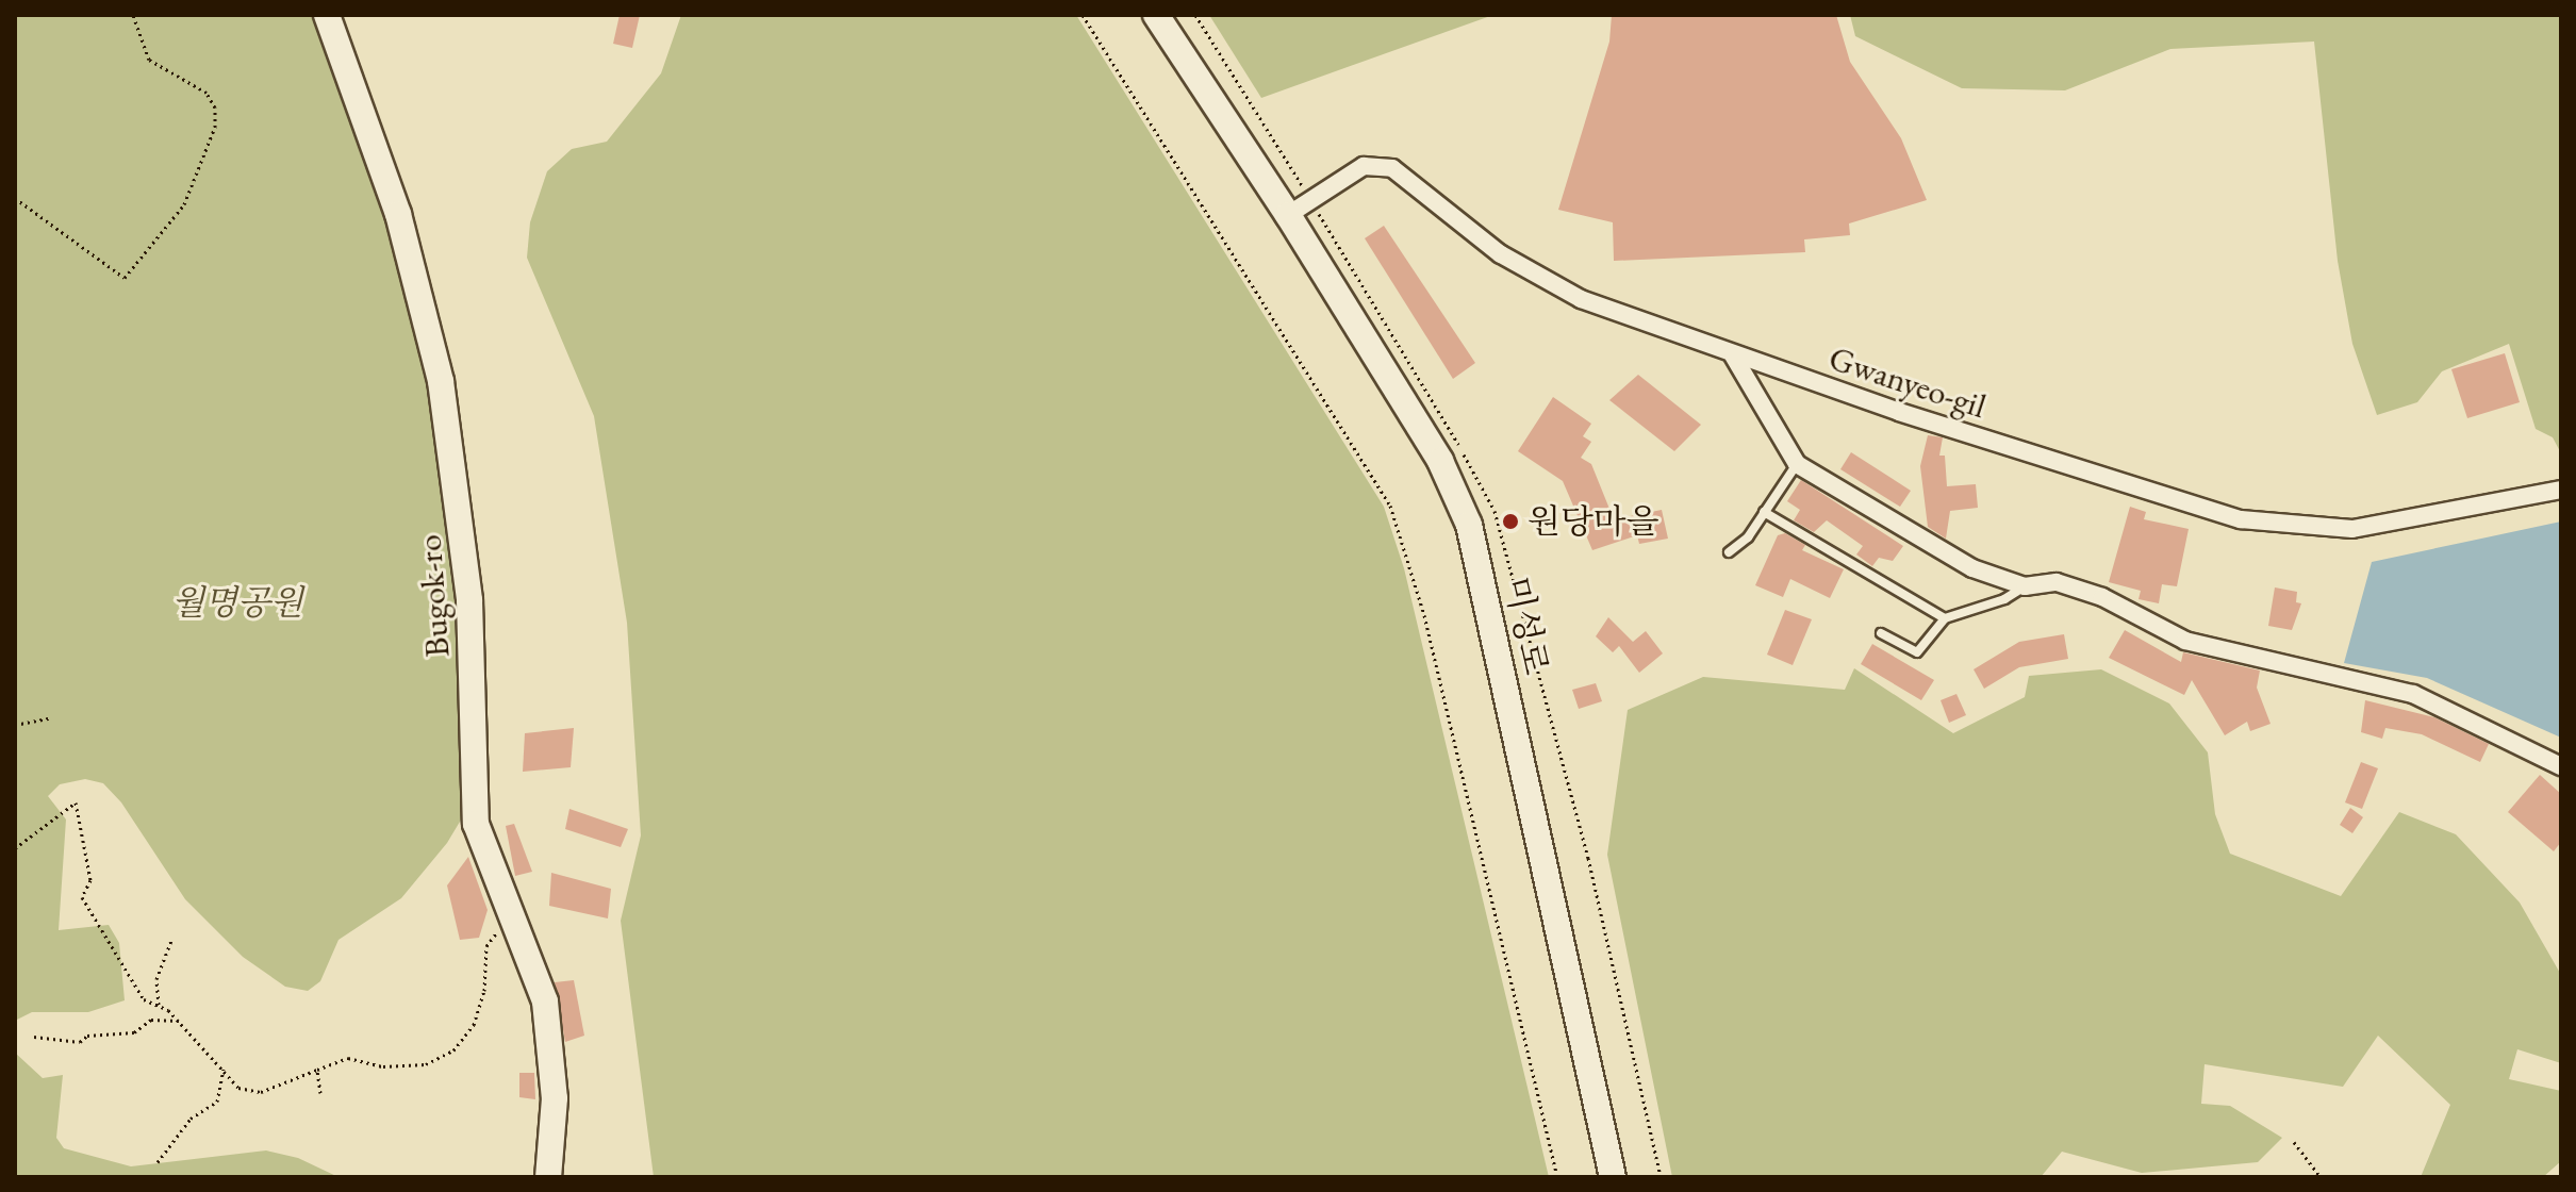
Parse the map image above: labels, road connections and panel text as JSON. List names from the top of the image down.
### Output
{
  "streets": {
    "street": ["Gwanyeo-gil", "Bugok-ro", "미성로"]
  },
  "crossings": [
    ["Gwanyeo-gil", "미성로"]
  ],
  "parks": ["월명공원"],
  "places": ["원당마을"]
}
